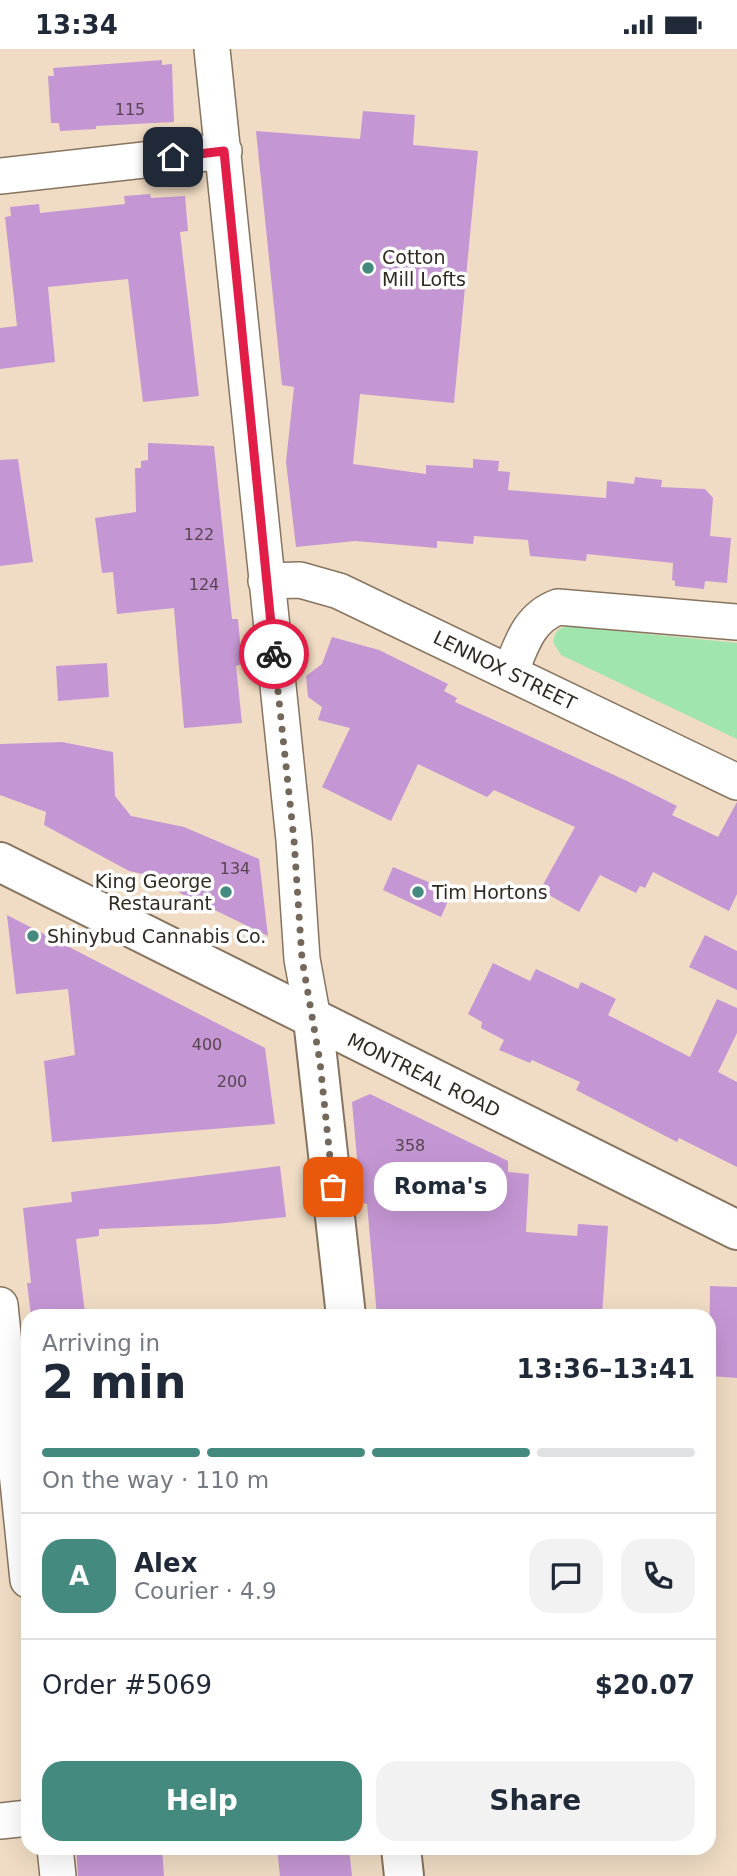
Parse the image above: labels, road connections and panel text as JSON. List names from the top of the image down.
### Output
{
  "streets": {
    "main road": ["MONTREAL ROAD"],
    "street": ["LENNOX STREET"]
  },
  "places": [
    "Cotton Mill Lofts",
    "King George Restaurant",
    "Tim Hortons",
    "Shinybud Cannabis Co.",
    "Roma's"
  ],
  "house_numbers": [
    "115",
    "122",
    "124",
    "134",
    "400",
    "200",
    "358"
  ],
  "page": {
    "status": "13:34",
    "bubble": "Roma's",
    "heading": ["2 min", "Arriving in", "13:36–13:41"],
    "panel": [
      "Alex",
      "Courier · 4.9",
      "Order #5069",
      "$20.07"
    ],
    "bar": "On the way · 110 m",
    "round": "A",
    "buttons": ["Help", "Share"]
  }
}
